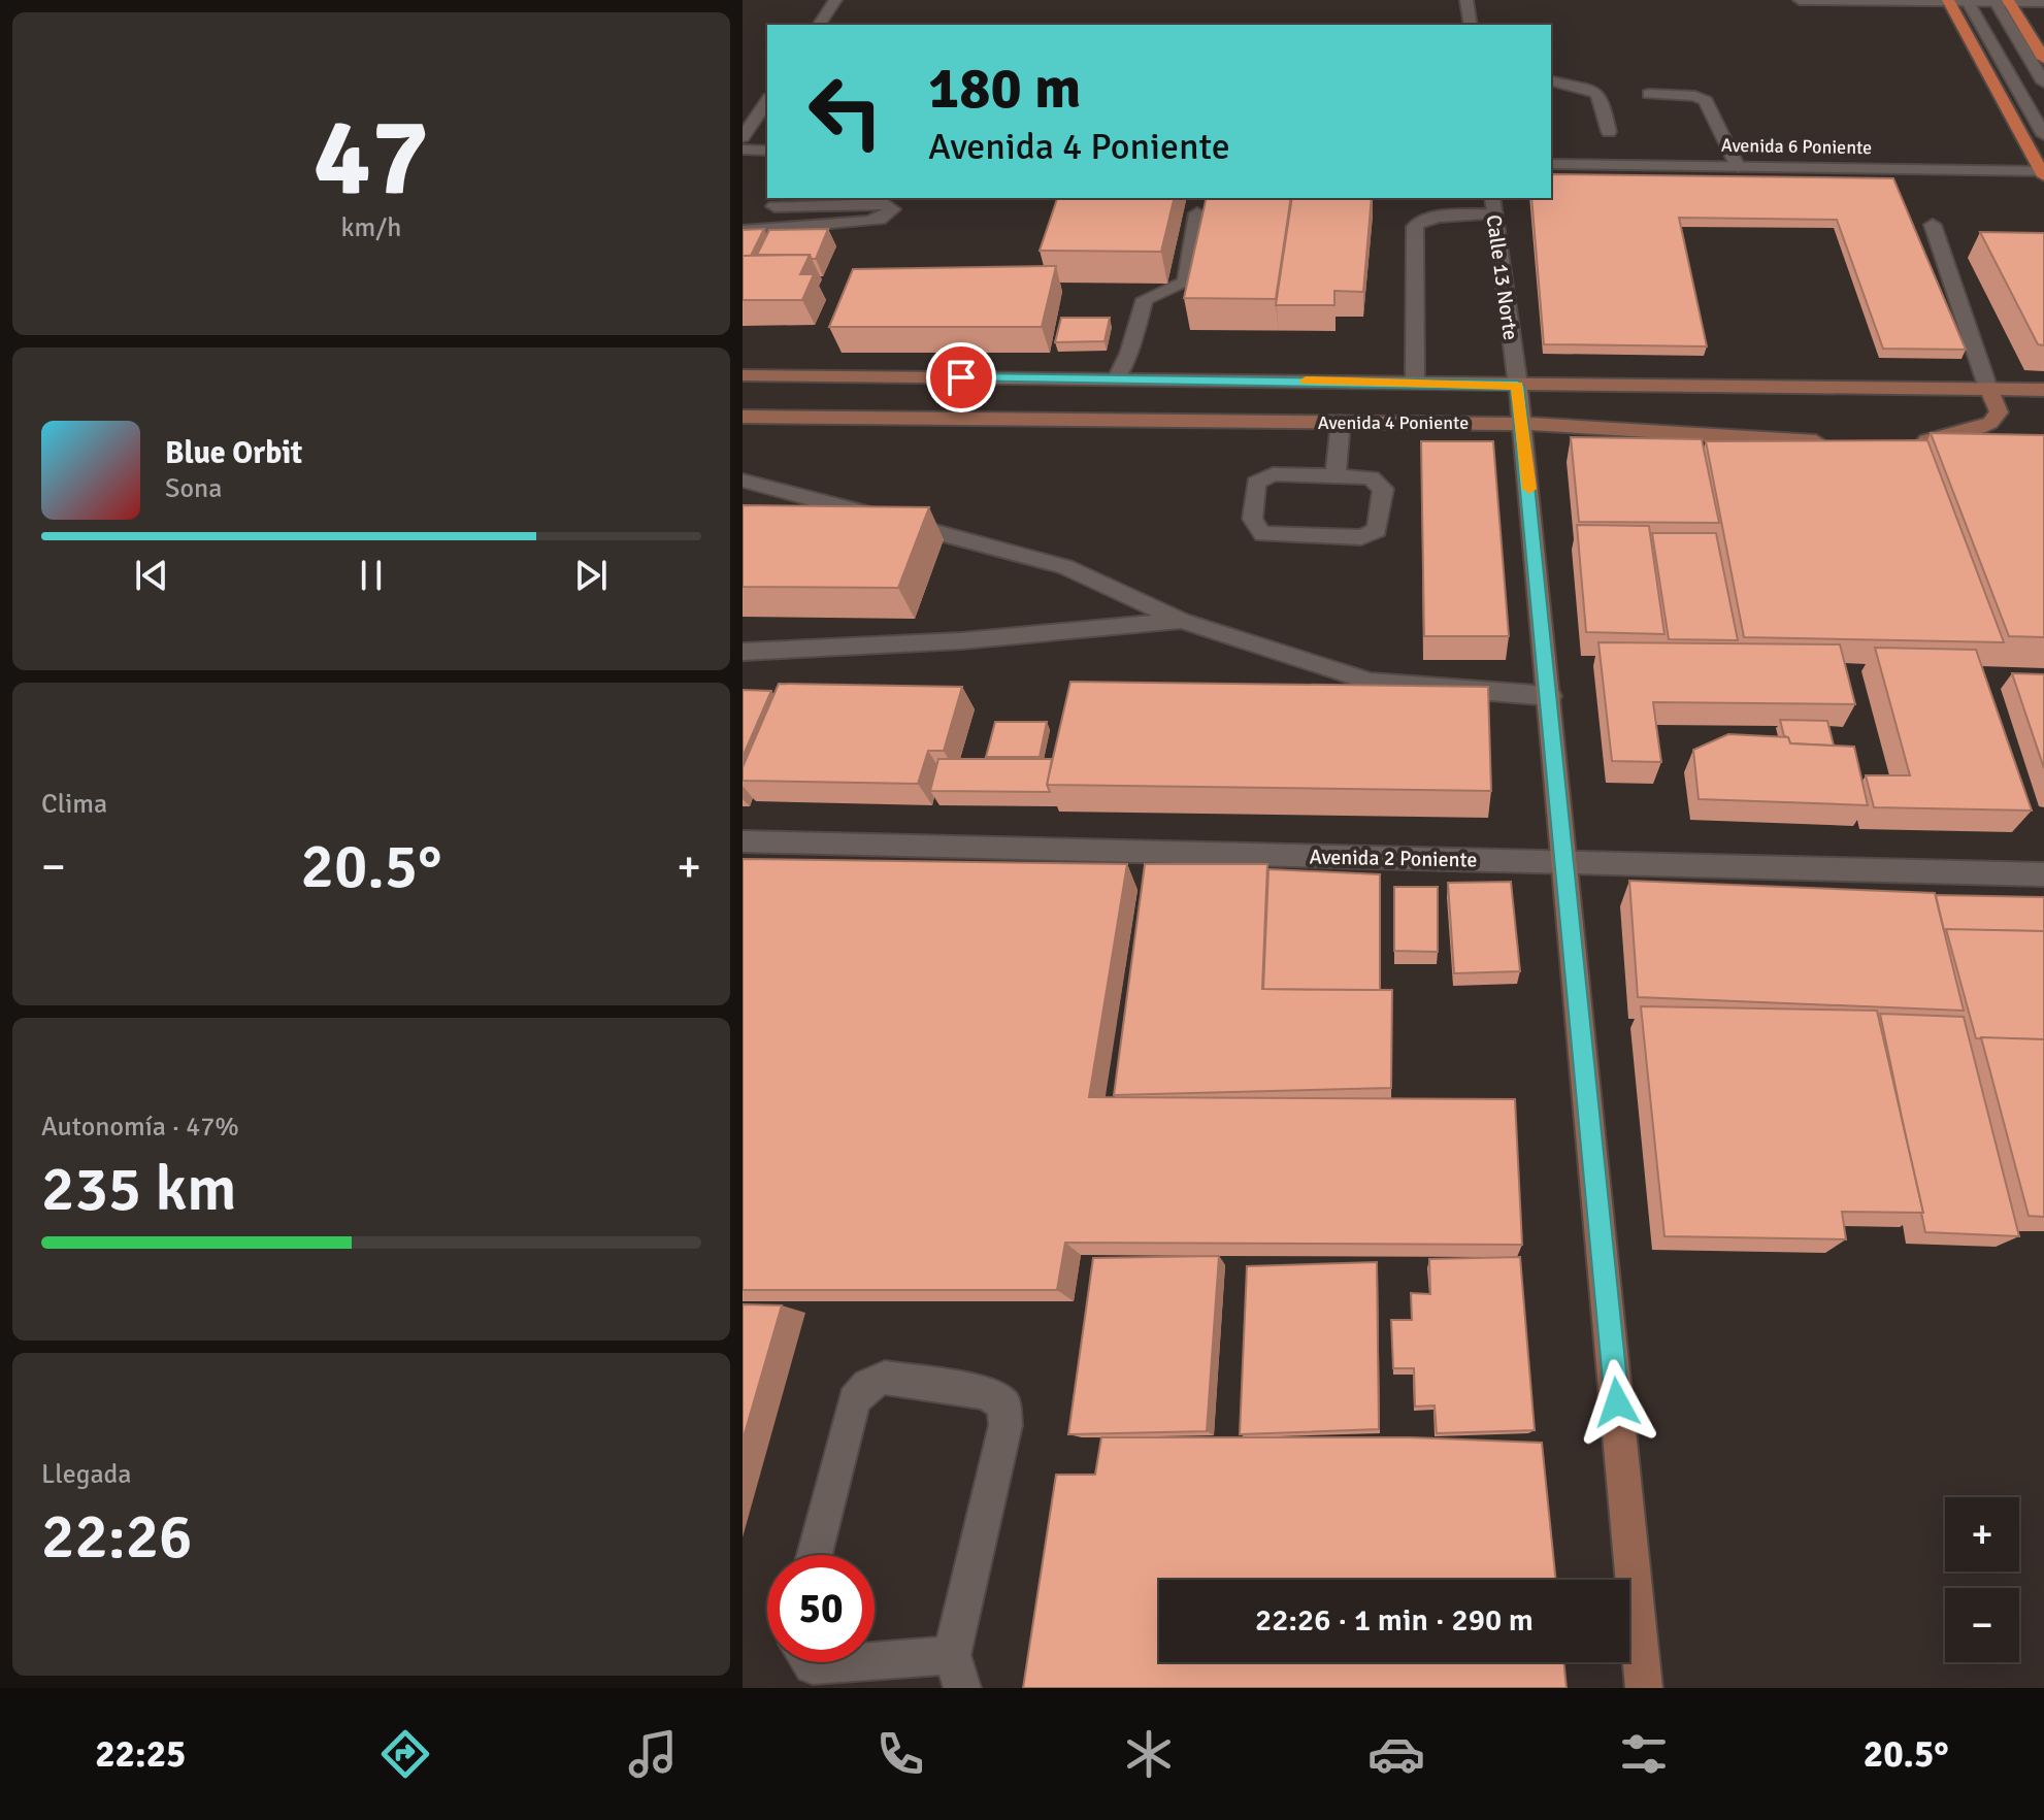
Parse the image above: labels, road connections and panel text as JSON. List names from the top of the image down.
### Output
{
  "streets": {
    "main road": ["Calle 13 Norte", "Avenida 4 Poniente"],
    "street": ["Avenida 6 Poniente", "Avenida 2 Poniente"]
  },
  "crossings": [
    ["Calle 13 Norte", "Avenida 4 Poniente"],
    ["Calle 13 Norte", "Avenida 2 Poniente"]
  ],
  "page": {
    "tile": [
      ["47", "km/h"],
      "Clima",
      ["Autonomía · 47%", "235 km"],
      ["Llegada", "22:26"]
    ],
    "turn": ["180 m", "Avenida 4 Poniente"],
    "song": ["Blue Orbit", "Sona"],
    "heat": ["−", "20.5°", "+"],
    "map_buttons": ["+", "−"],
    "limit": "50",
    "trip": "22:26 · 1 min · 290 m",
    "tabs": ["22:25", "20.5°"]
  }
}
